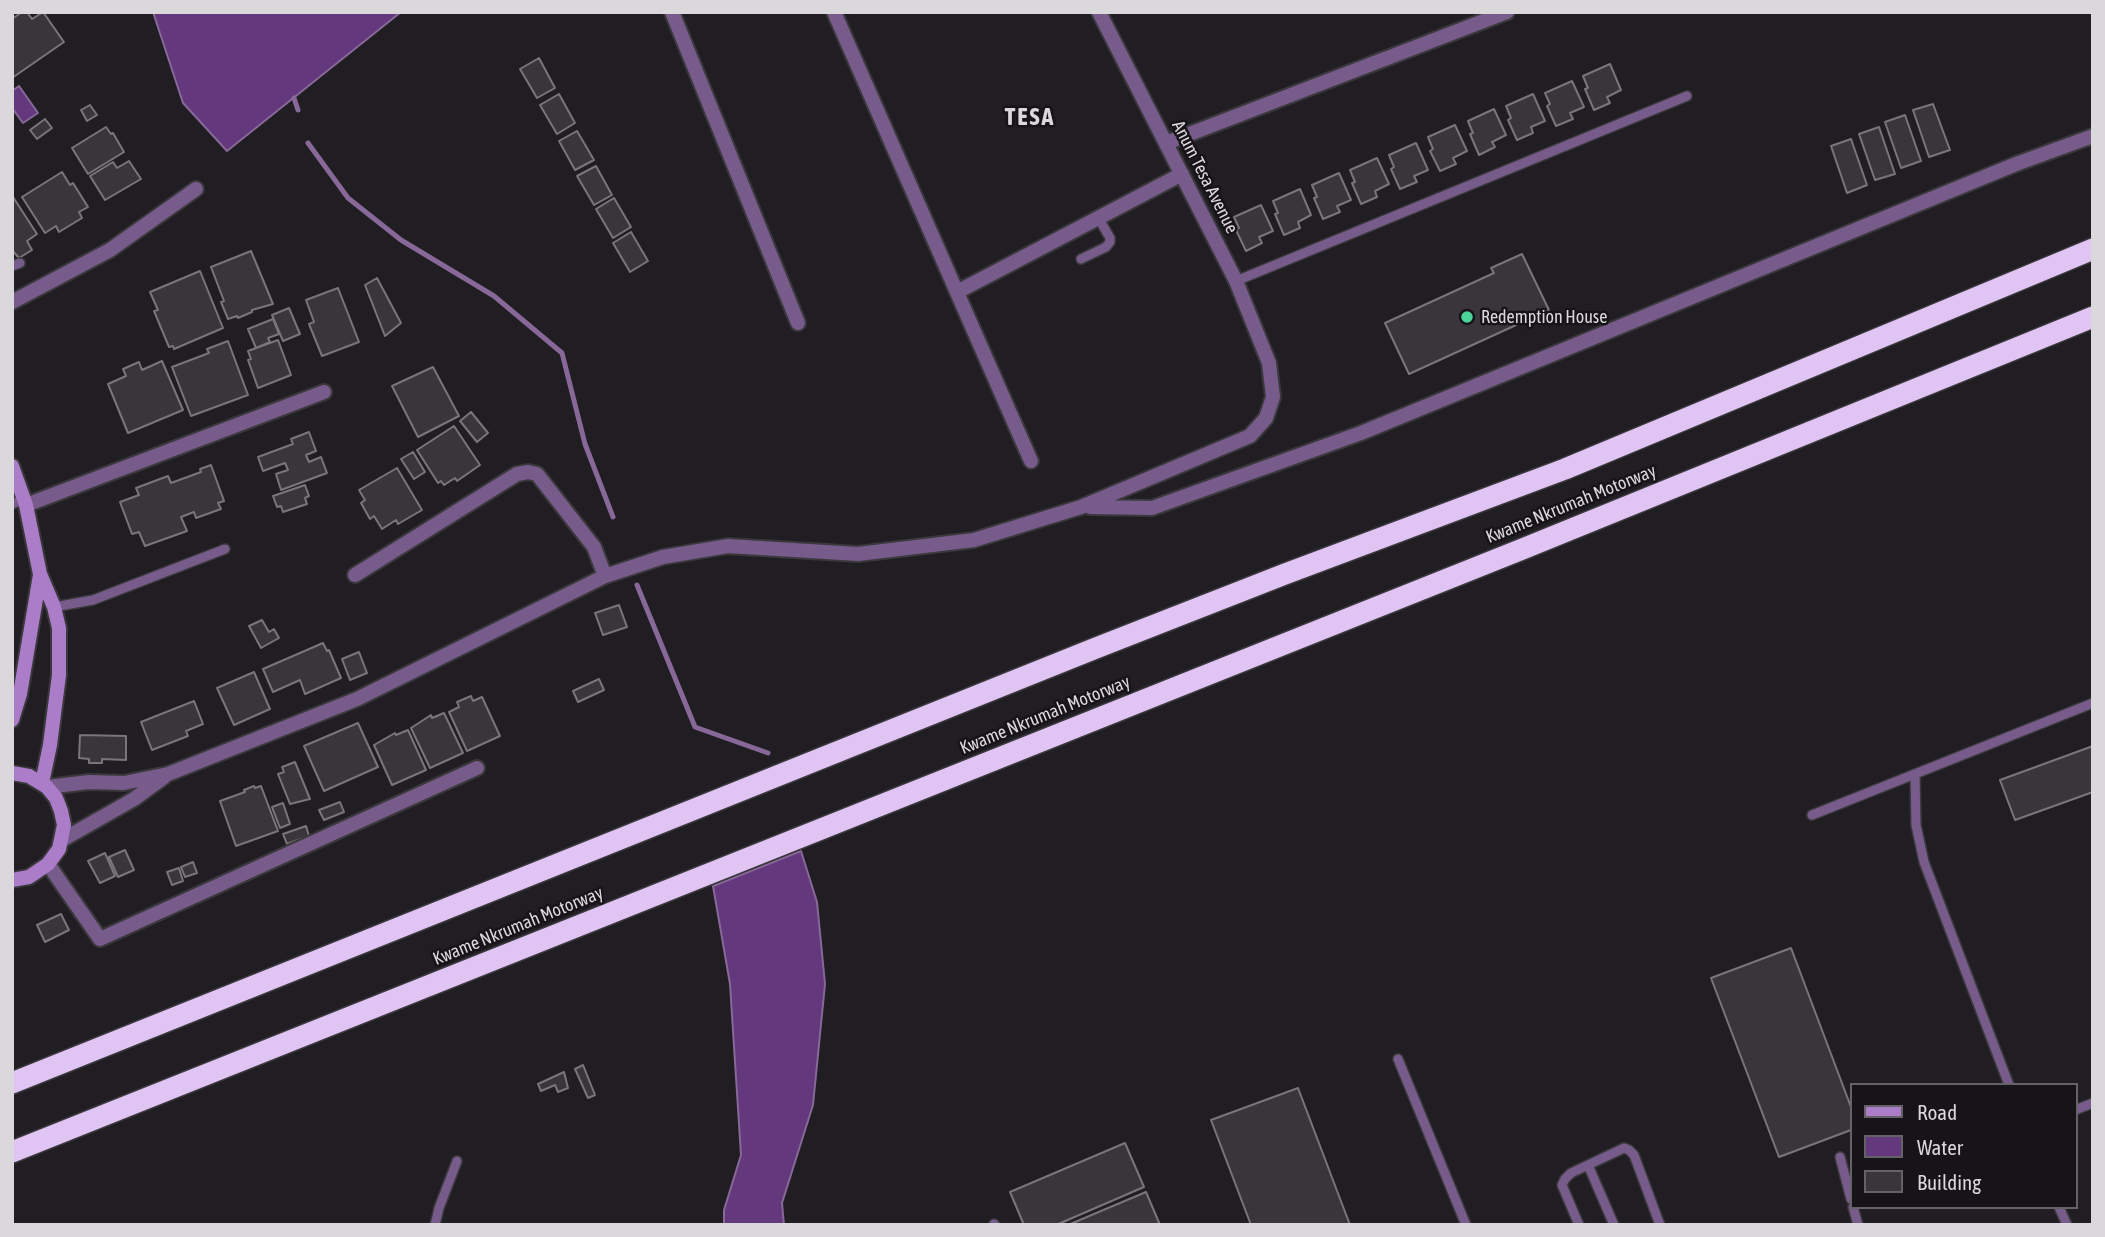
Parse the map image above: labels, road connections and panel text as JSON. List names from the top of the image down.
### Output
{
  "streets": {
    "highway": ["Kwame Nkrumah Motorway"],
    "street": ["Anum Tesa Avenue"]
  },
  "districts": ["TESA"],
  "places": ["Redemption House"],
  "legend": ["Road", "Water", "Building"]
}
